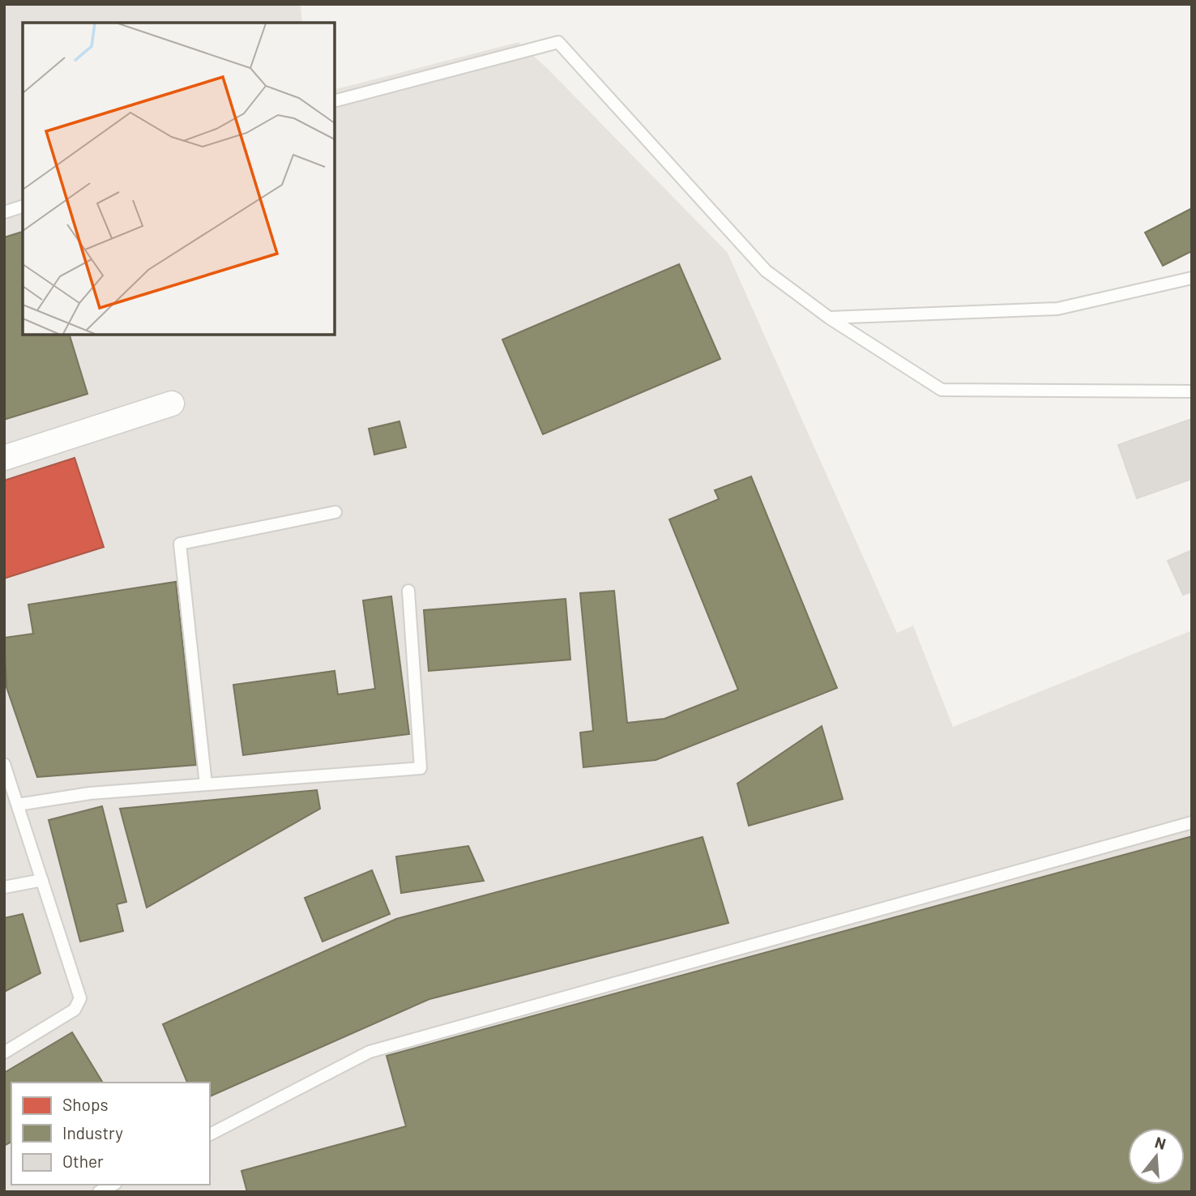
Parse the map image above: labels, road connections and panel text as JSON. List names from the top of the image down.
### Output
{
  "legend": ["Shops", "Industry", "Other"],
  "north": "top"
}
